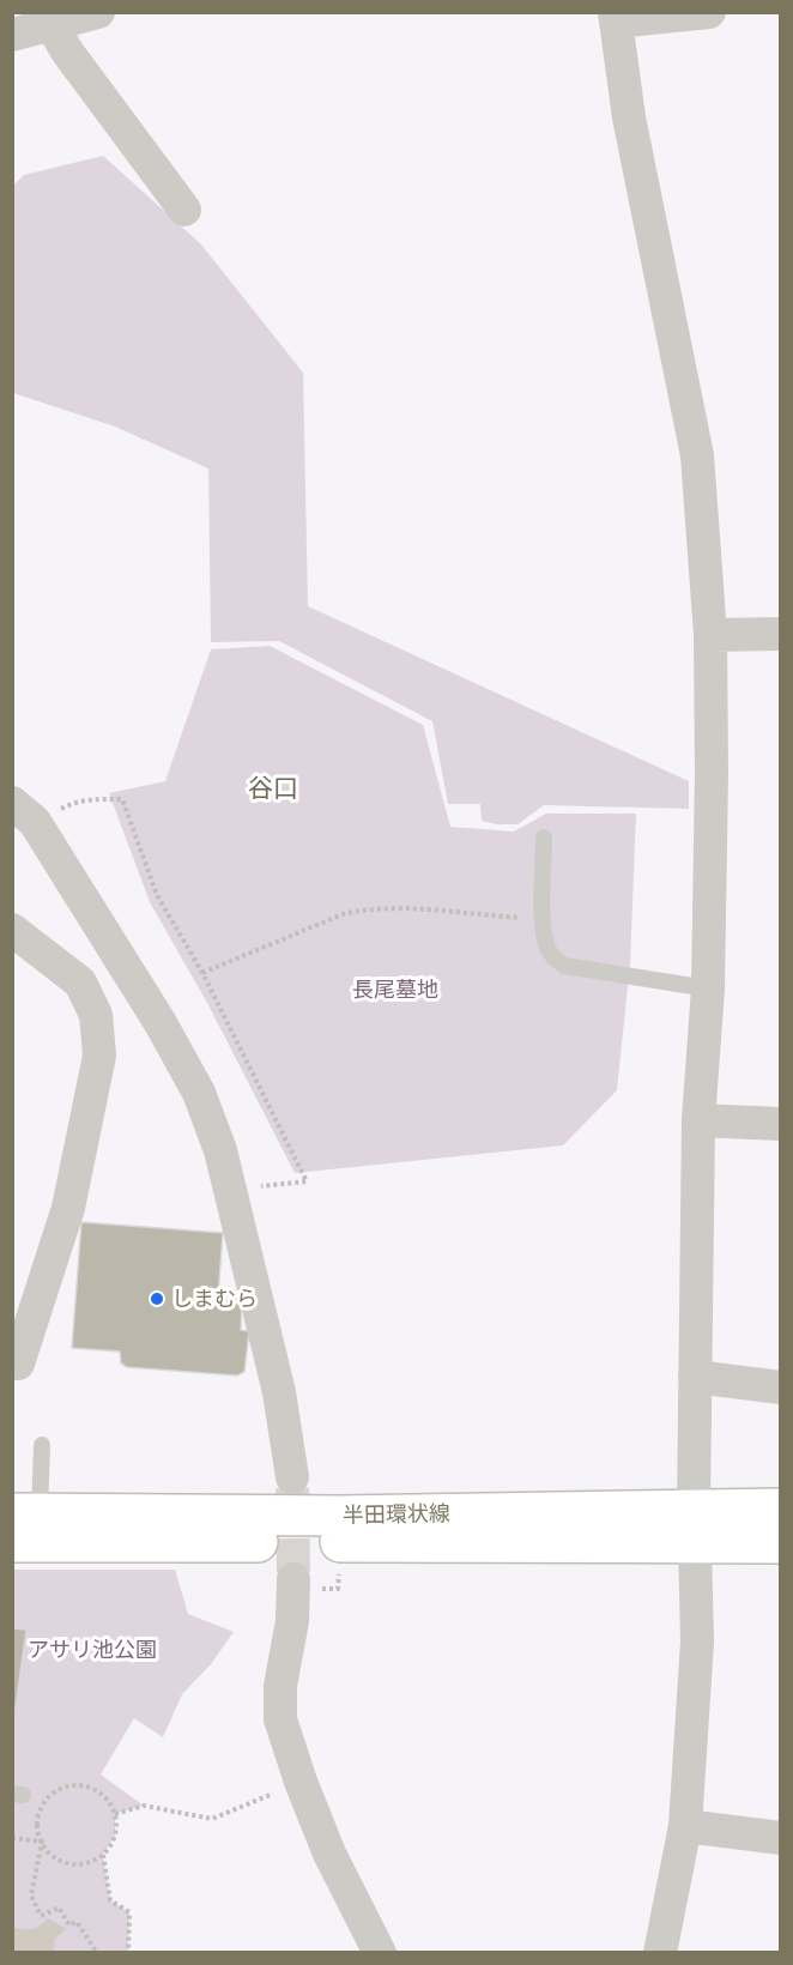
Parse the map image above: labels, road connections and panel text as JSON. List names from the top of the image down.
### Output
{
  "streets": {
    "main road": ["半田環状線"]
  },
  "districts": ["谷口"],
  "parks": ["長尾墓地", "アサリ池公園"],
  "places": ["しまむら"]
}
